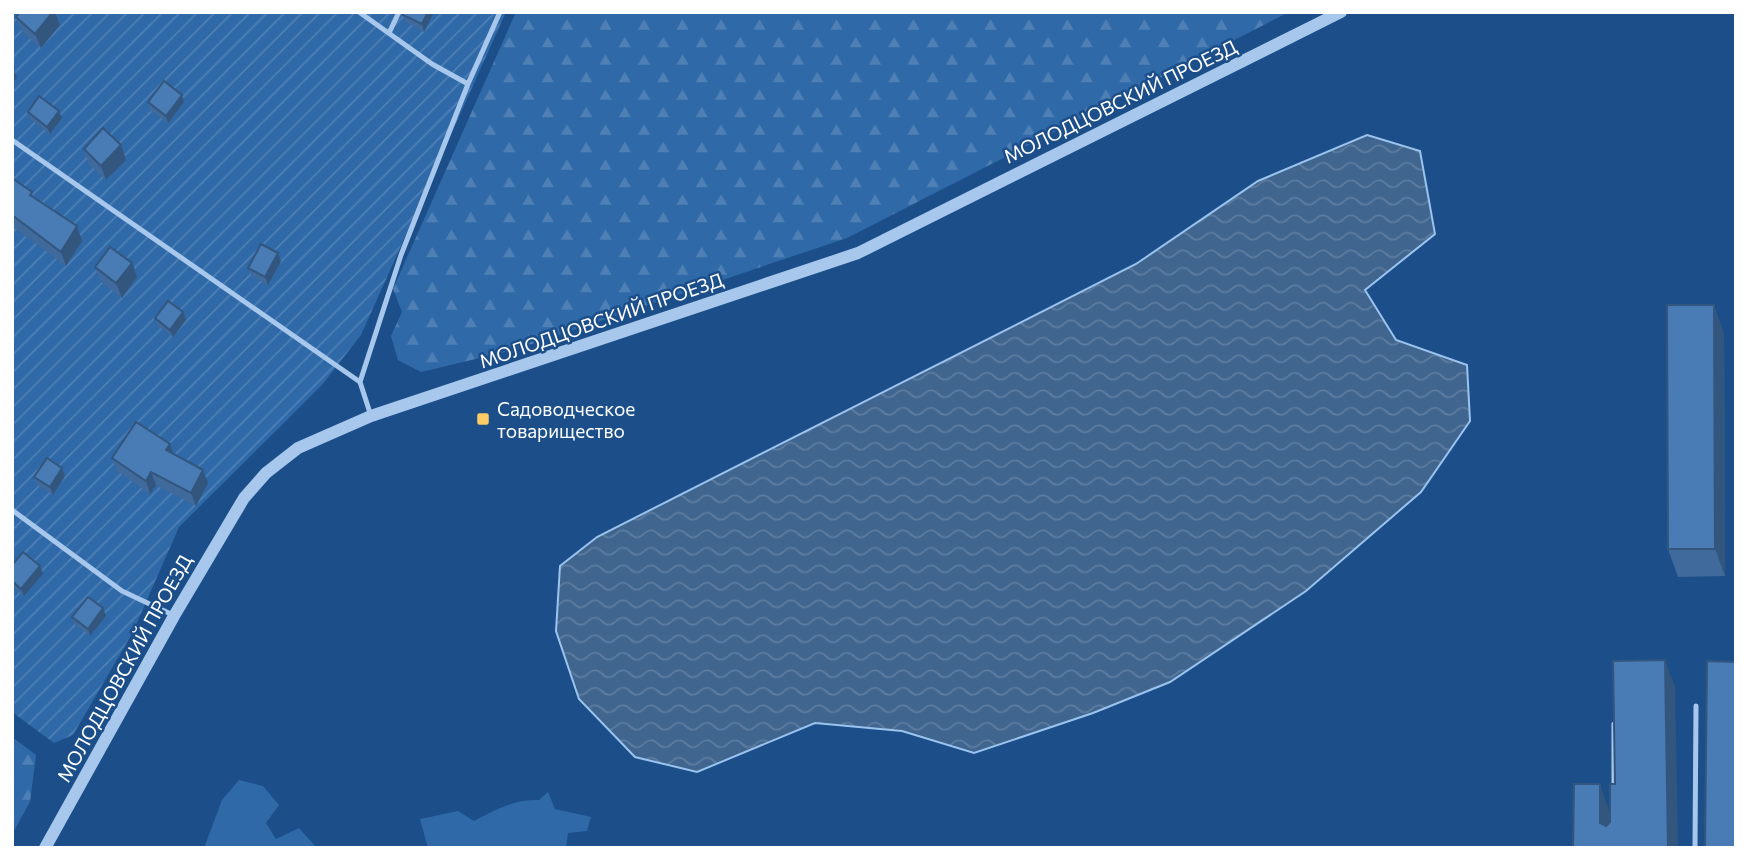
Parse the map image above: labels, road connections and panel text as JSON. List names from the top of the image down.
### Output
{
  "streets": {
    "street": ["МОЛОДЦОВСКИЙ ПРОЕЗД"]
  },
  "places": {
    "transit": ["Садоводческое товарищество"]
  }
}
